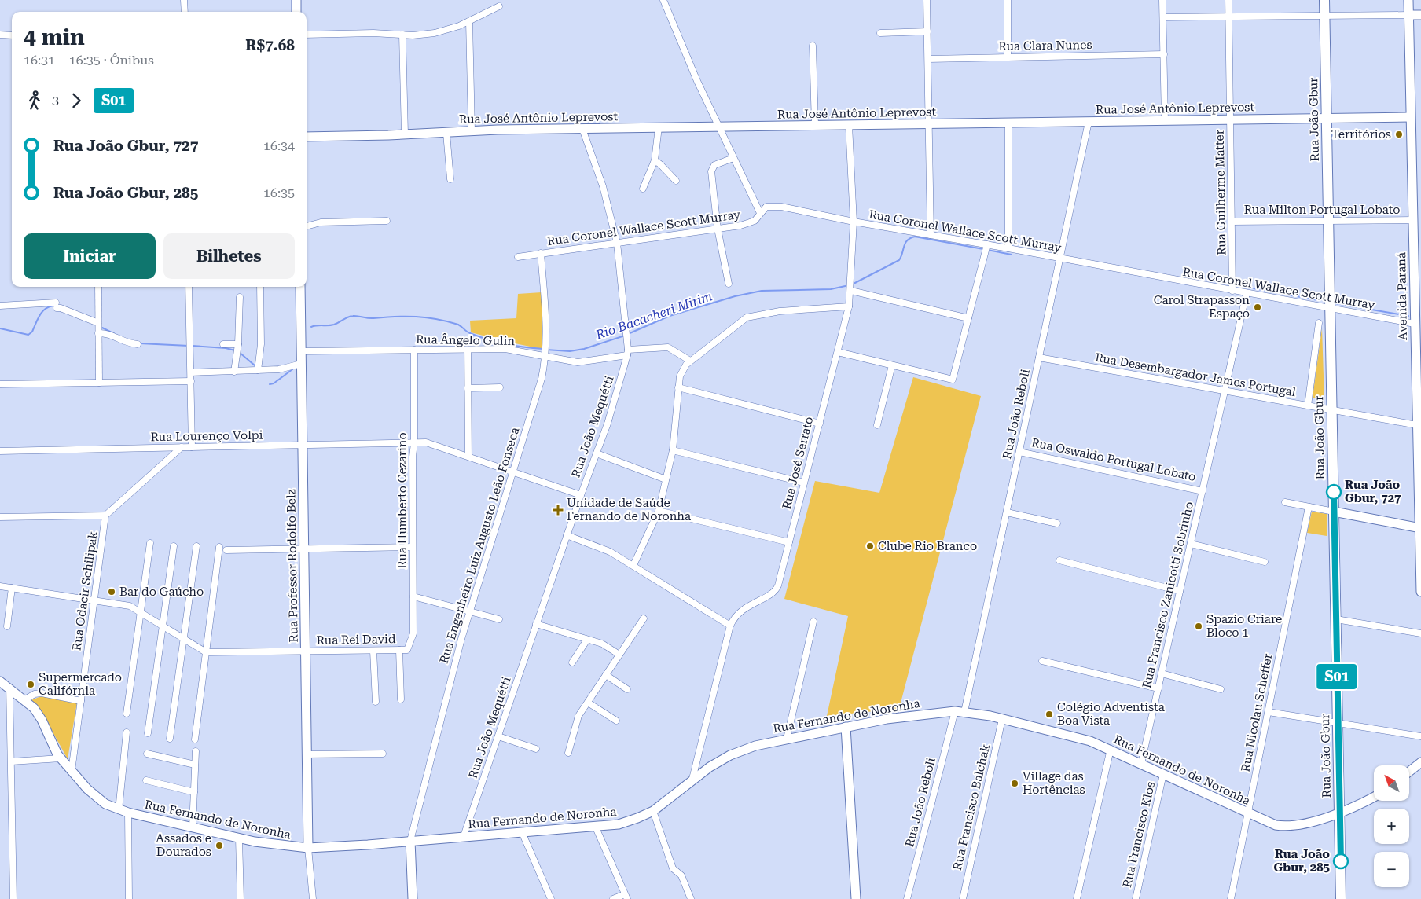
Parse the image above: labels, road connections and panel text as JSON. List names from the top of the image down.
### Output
{
  "streets": {
    "main road": ["Rua João Gbur"],
    "street": [
      "Rua Clara Nunes",
      "Rua José Antônio Leprevost",
      "Rua Guilherme Matter",
      "Rua Milton Portugal Lobato",
      "Rua Coronel Wallace Scott Murray",
      "Avenida Paraná",
      "Rua Ângelo Gulin",
      "Rua Desembargador James Portugal",
      "Rua João Reboli",
      "Rua João Mequétti",
      "Rua Lourenço Volpi",
      "Rua Oswaldo Portugal Lobato",
      "Rua José Serrato",
      "Rua Humberto Cezarino",
      "Rua Engenheiro Luiz Augusto Leão Fonseca",
      "Rua Professor Rodolfo Belz",
      "Rua Odacir Schilipak",
      "Rua Francisco Zanicotti Sobrinho",
      "Rua Rei David",
      "Rua Nicolau Scheffer",
      "Rua Fernando de Noronha",
      "Rua Francisco Balchak",
      "Rua Francisco Klos"
    ]
  },
  "crossings": [
    ["Rua José Antônio Leprevost", "Rua João Gbur"],
    ["Rua José Antônio Leprevost", "Rua Guilherme Matter"],
    ["Rua José Antônio Leprevost", "Avenida Paraná"],
    ["Rua José Antônio Leprevost", "Rua João Reboli"],
    ["Rua José Antônio Leprevost", "Rua João Mequétti"],
    ["Rua José Antônio Leprevost", "Rua José Serrato"],
    ["Rua João Gbur", "Rua Milton Portugal Lobato"],
    ["Rua João Gbur", "Rua Coronel Wallace Scott Murray"],
    ["Rua João Gbur", "Rua Desembargador James Portugal"],
    ["Rua João Gbur", "Rua Fernando de Noronha"],
    ["Rua Guilherme Matter", "Rua Milton Portugal Lobato"],
    ["Rua Guilherme Matter", "Rua Coronel Wallace Scott Murray"],
    ["Rua Milton Portugal Lobato", "Avenida Paraná"],
    ["Rua Coronel Wallace Scott Murray", "Avenida Paraná"],
    ["Rua Coronel Wallace Scott Murray", "Rua João Reboli"],
    ["Rua Coronel Wallace Scott Murray", "Rua João Mequétti"],
    ["Rua Coronel Wallace Scott Murray", "Rua José Serrato"],
    ["Rua Coronel Wallace Scott Murray", "Rua Engenheiro Luiz Augusto Leão Fonseca"],
    ["Rua Coronel Wallace Scott Murray", "Rua Francisco Zanicotti Sobrinho"],
    ["Avenida Paraná", "Rua Desembargador James Portugal"],
    ["Rua Ângelo Gulin", "Rua João Mequétti"],
    ["Rua Ângelo Gulin", "Rua Humberto Cezarino"],
    ["Rua Ângelo Gulin", "Rua Engenheiro Luiz Augusto Leão Fonseca"],
    ["Rua Ângelo Gulin", "Rua Professor Rodolfo Belz"],
    ["Rua Desembargador James Portugal", "Rua João Reboli"],
    ["Rua Desembargador James Portugal", "Rua Francisco Zanicotti Sobrinho"],
    ["Rua João Reboli", "Rua Oswaldo Portugal Lobato"],
    ["Rua João Reboli", "Rua Fernando de Noronha"],
    ["Rua João Mequétti", "Rua Lourenço Volpi"],
    ["Rua João Mequétti", "Rua Fernando de Noronha"],
    ["Rua Lourenço Volpi", "Rua Humberto Cezarino"],
    ["Rua Lourenço Volpi", "Rua Engenheiro Luiz Augusto Leão Fonseca"],
    ["Rua Lourenço Volpi", "Rua Professor Rodolfo Belz"],
    ["Rua Lourenço Volpi", "Rua Odacir Schilipak"],
    ["Rua Oswaldo Portugal Lobato", "Rua Francisco Zanicotti Sobrinho"],
    ["Rua José Serrato", "Rua Fernando de Noronha"],
    ["Rua Humberto Cezarino", "Rua Rei David"],
    ["Rua Engenheiro Luiz Augusto Leão Fonseca", "Rua Fernando de Noronha"],
    ["Rua Professor Rodolfo Belz", "Rua Rei David"],
    ["Rua Professor Rodolfo Belz", "Rua Fernando de Noronha"],
    ["Rua Odacir Schilipak", "Rua Fernando de Noronha"],
    ["Rua Francisco Zanicotti Sobrinho", "Rua Fernando de Noronha"],
    ["Rua Nicolau Scheffer", "Rua Fernando de Noronha"],
    ["Rua Fernando de Noronha", "Rua Francisco Balchak"],
    ["Rua Fernando de Noronha", "Rua Francisco Klos"]
  ],
  "water": ["Rio Bacacheri Mirim"],
  "places": {
    "other": [
      "Territórios",
      "Carol Strapasson Espaço",
      "Rua João Gbur, 727",
      "Clube Rio Branco",
      "Bar do Gaúcho",
      "Spazio Criare Bloco 1",
      "Supermercado Califórnia",
      "Colégio Adventista Boa Vista",
      "Village das Hortências",
      "Assados e Dourados",
      "Rua João Gbur, 285"
    ],
    "health": ["Unidade de Saúde Fernando de Noronha"]
  },
  "lines": ["bus line S01"],
  "north": "top left",
  "page": {
    "on_map": "S01",
    "heading": ["4 min", "16:31 – 16:35 · Ônibus", "R$7.68"],
    "legs": ["3", "S01"],
    "list": [
      {
        "name": "Rua João Gbur, 727",
        "value": "16:34"
      },
      {
        "name": "Rua João Gbur, 285",
        "value": "16:35"
      }
    ],
    "buttons": ["Iniciar", "Bilhetes"],
    "map_buttons": ["+", "−"]
  }
}
